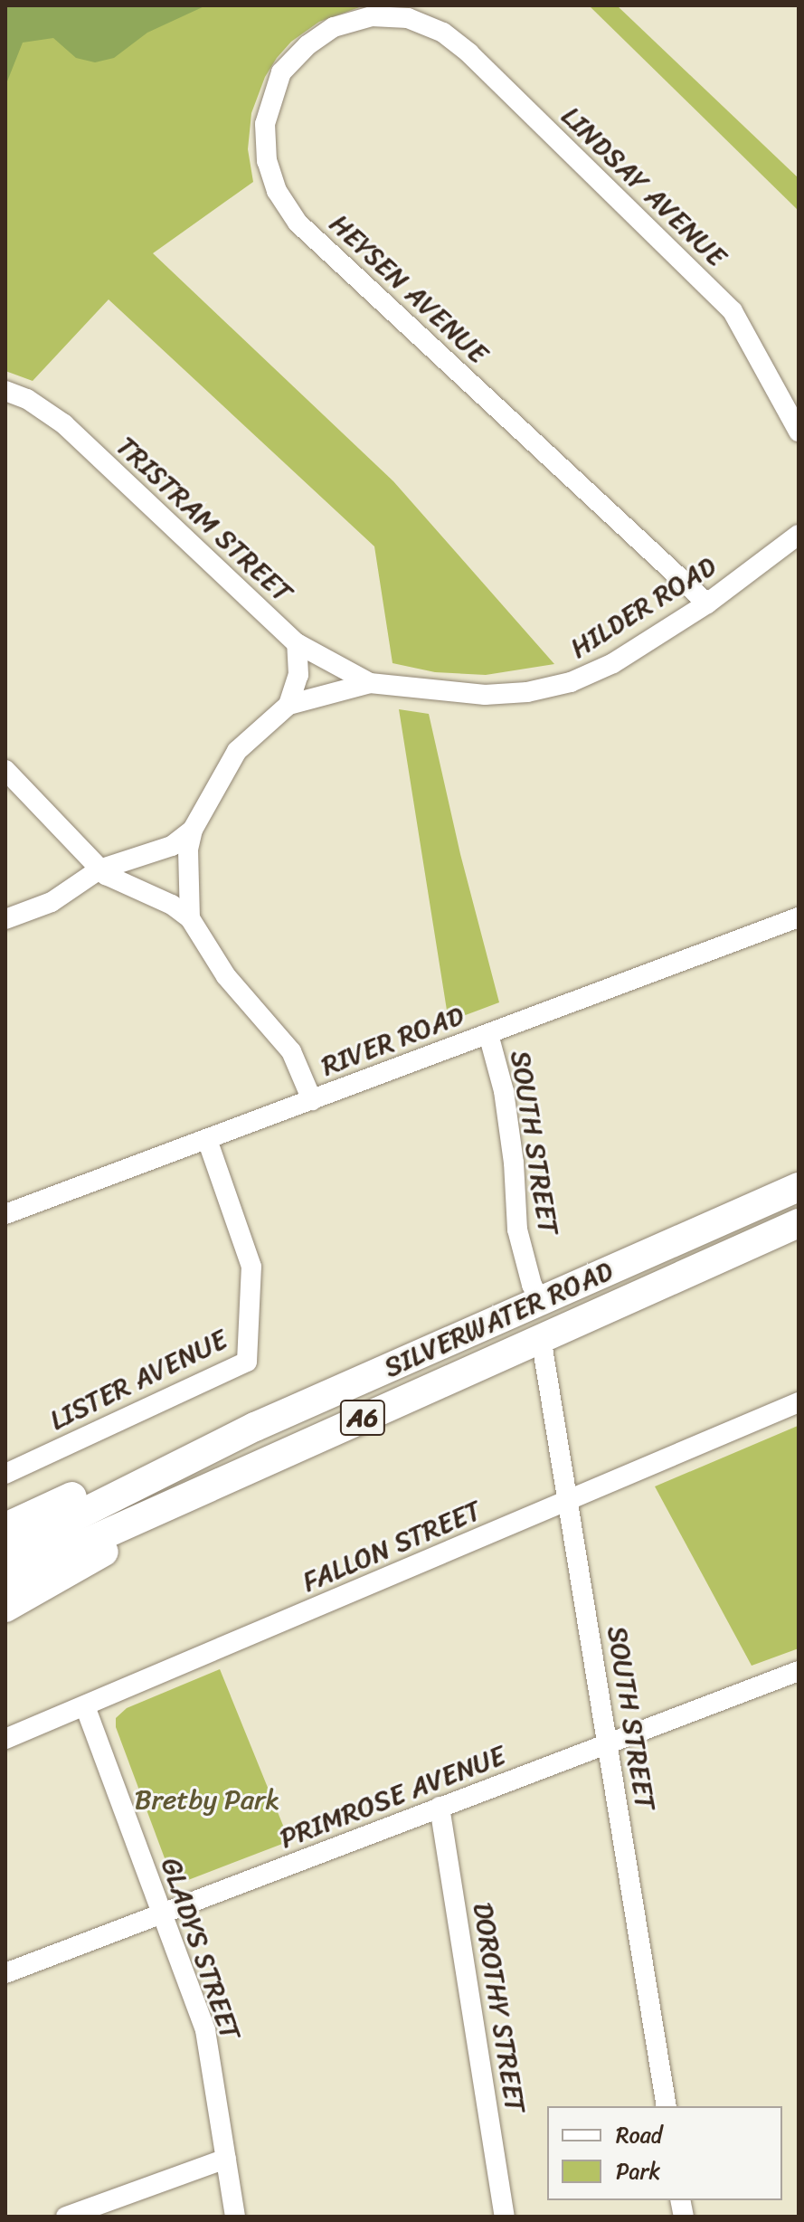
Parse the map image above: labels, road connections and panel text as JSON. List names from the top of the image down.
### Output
{
  "streets": {
    "highway": ["SILVERWATER ROAD", "A6"],
    "street": [
      "LINDSAY AVENUE",
      "HEYSEN AVENUE",
      "TRISTRAM STREET",
      "HILDER ROAD",
      "RIVER ROAD",
      "SOUTH STREET",
      "LISTER AVENUE",
      "FALLON STREET",
      "PRIMROSE AVENUE",
      "GLADYS STREET",
      "DOROTHY STREET"
    ]
  },
  "crossings": [
    ["LINDSAY AVENUE", "HEYSEN AVENUE"],
    ["HEYSEN AVENUE", "HILDER ROAD"],
    ["TRISTRAM STREET", "HILDER ROAD"],
    ["RIVER ROAD", "SOUTH STREET"],
    ["RIVER ROAD", "LISTER AVENUE"],
    ["SOUTH STREET", "SILVERWATER ROAD"],
    ["SOUTH STREET", "FALLON STREET"],
    ["SOUTH STREET", "PRIMROSE AVENUE"],
    ["FALLON STREET", "GLADYS STREET"],
    ["PRIMROSE AVENUE", "GLADYS STREET"],
    ["PRIMROSE AVENUE", "DOROTHY STREET"]
  ],
  "parks": ["Bretby Park"],
  "legend": ["Road", "Park"]
}
